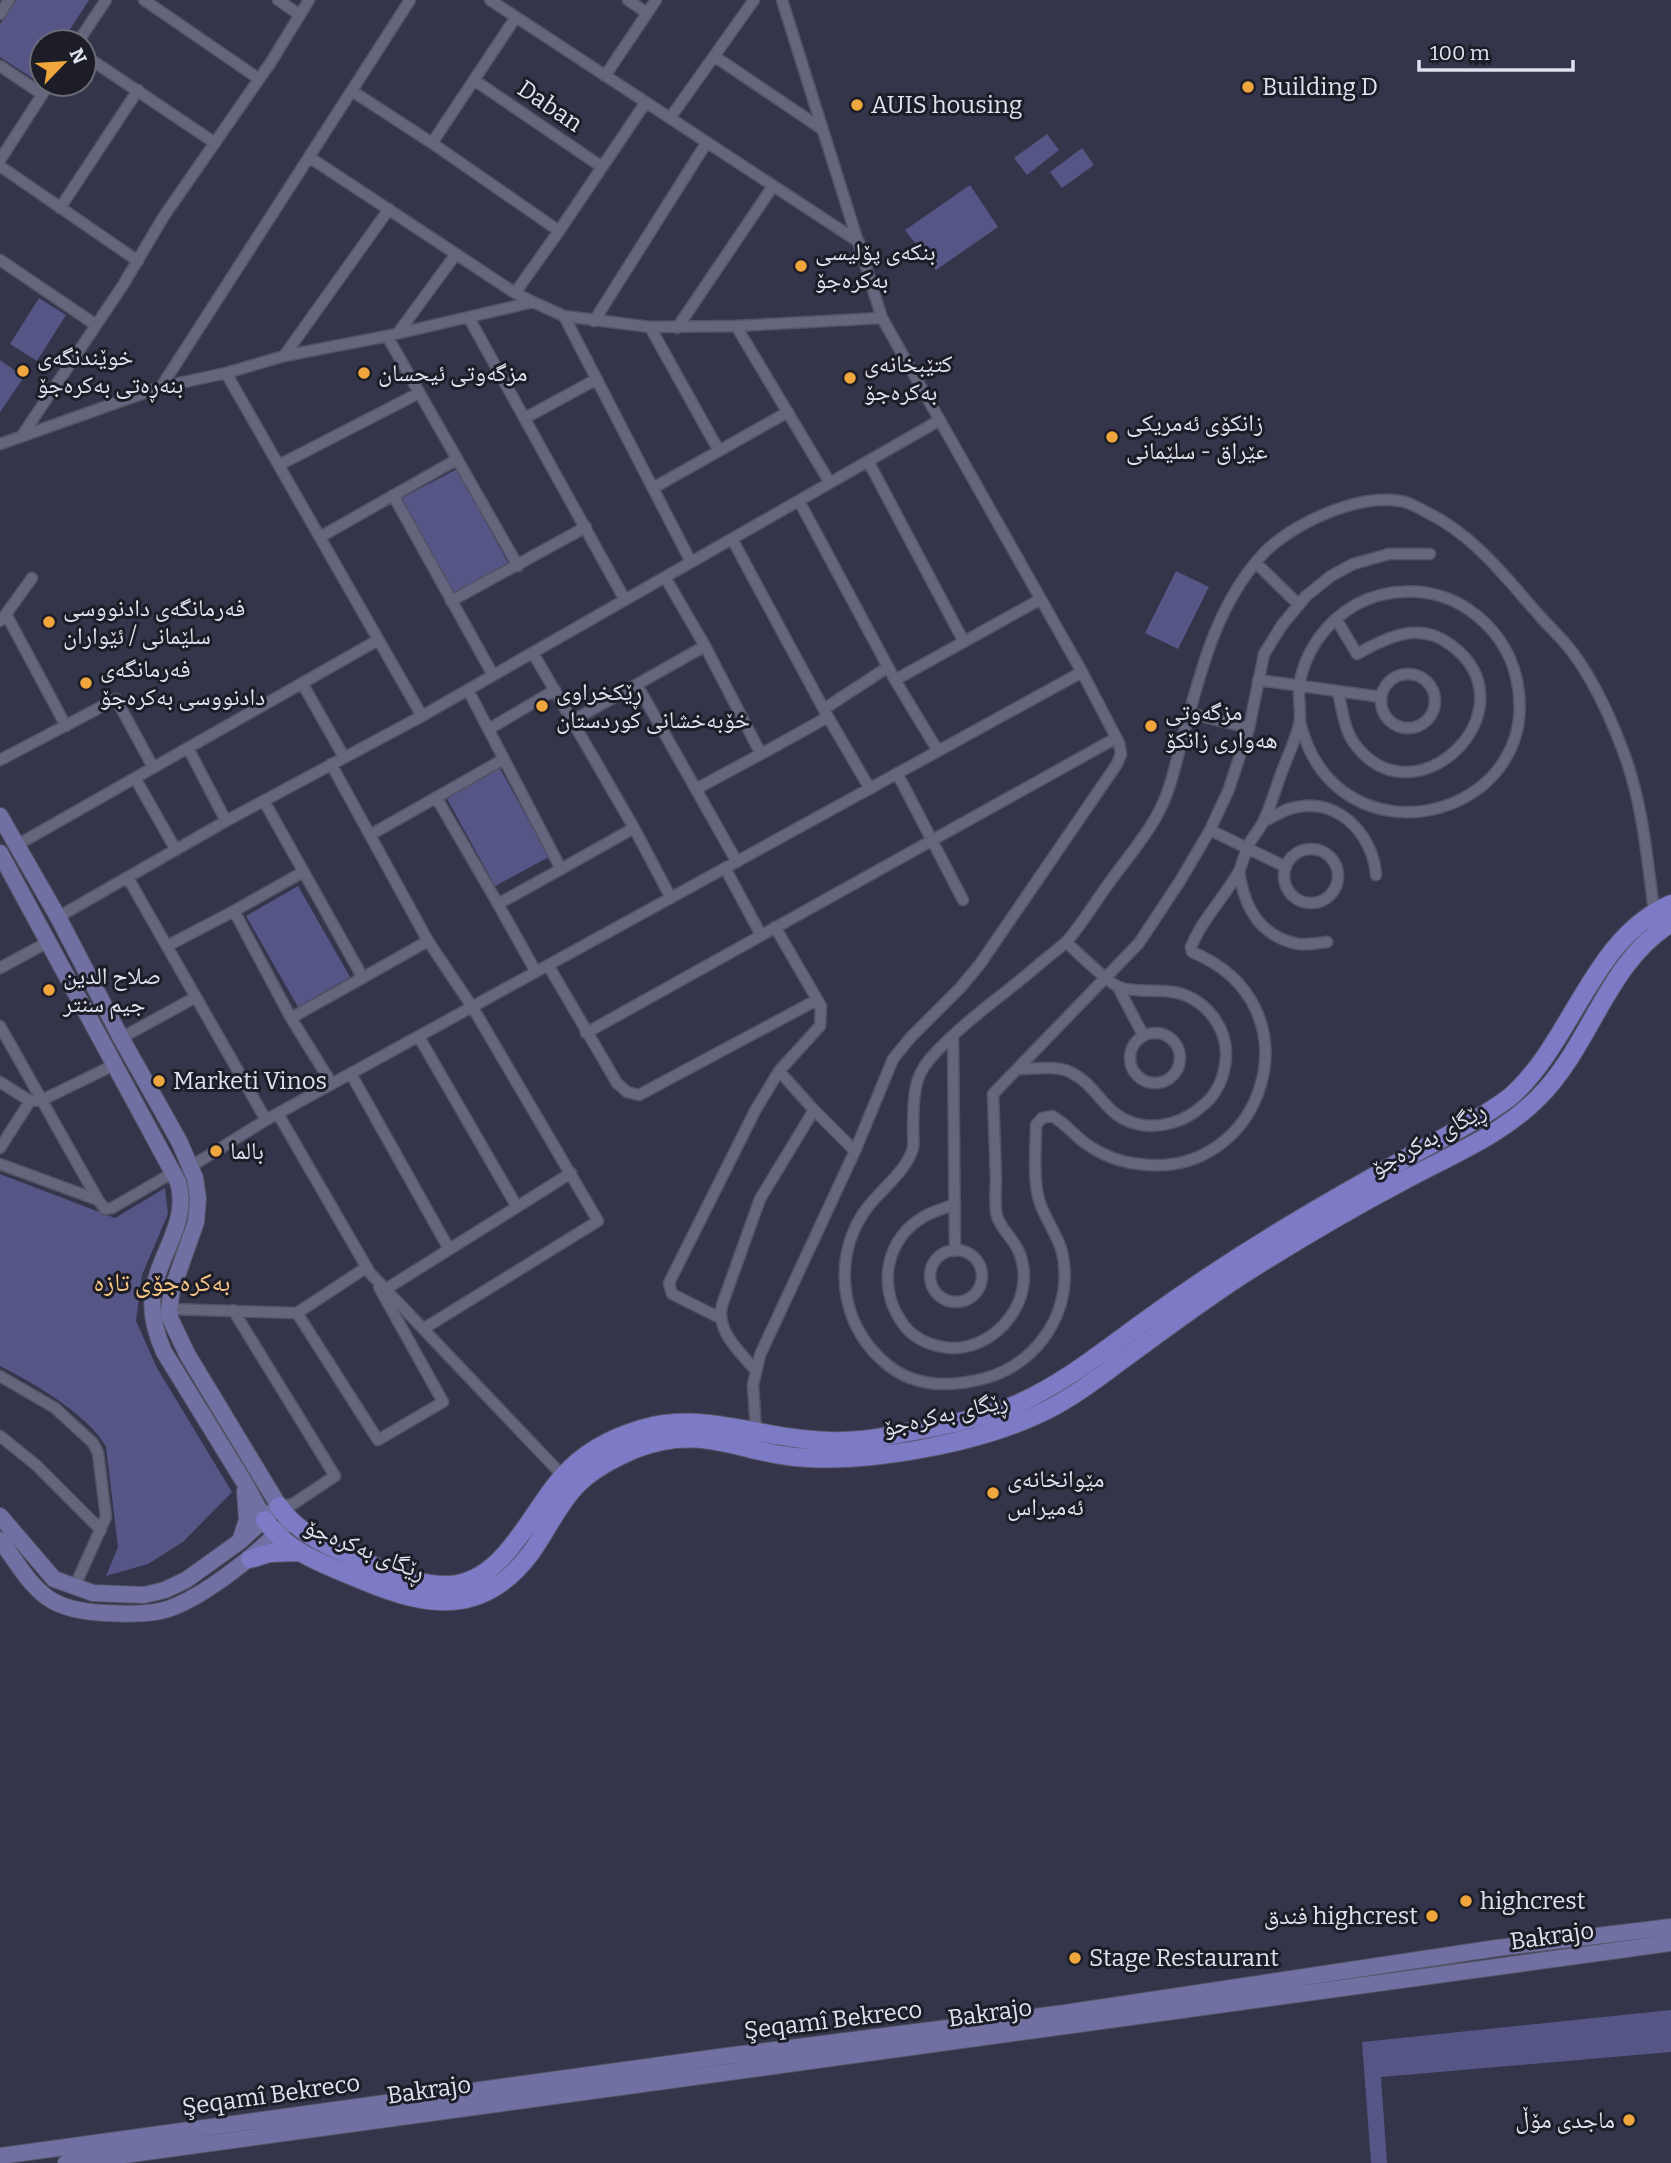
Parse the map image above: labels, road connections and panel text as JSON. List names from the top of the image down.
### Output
{
  "streets": {
    "main road": ["ڕێگای بەکرەجۆ", "Bakrajo", "Şeqamî Bekreco"],
    "street": ["Daban"]
  },
  "crossings": [
    ["Bakrajo", "Şeqamî Bekreco"]
  ],
  "districts": ["بەکرەجۆی تازە"],
  "places": [
    "Building D",
    "AUIS housing",
    "بنکەی پۆلیسی بەکرەجۆ",
    "خوێندنگەی بنەڕەتی بەکرەجۆ",
    "مزگەوتی ئیحسان",
    "کتێبخانەی بەکرەجۆ",
    "زانکۆی ئەمریکی عێراق - سلێمانی",
    "فەرمانگەی دادنووسی سلێمانی / ئێواران",
    "فەرمانگەی دادنووسی بەکرەجۆ",
    "ڕێکخراوی خۆبەخشانی کوردستان",
    "مزگەوتی هەواری زانکۆ",
    "صلاح الدين جيم سنتر",
    "Marketi Vinos",
    "بالما",
    "مێوانخانەی ئەمیراس",
    "highcrest",
    "فندق highcrest",
    "Stage Restaurant",
    "ماجدی مۆڵ"
  ],
  "scale_bar": "100 m",
  "north": "top right"
}
